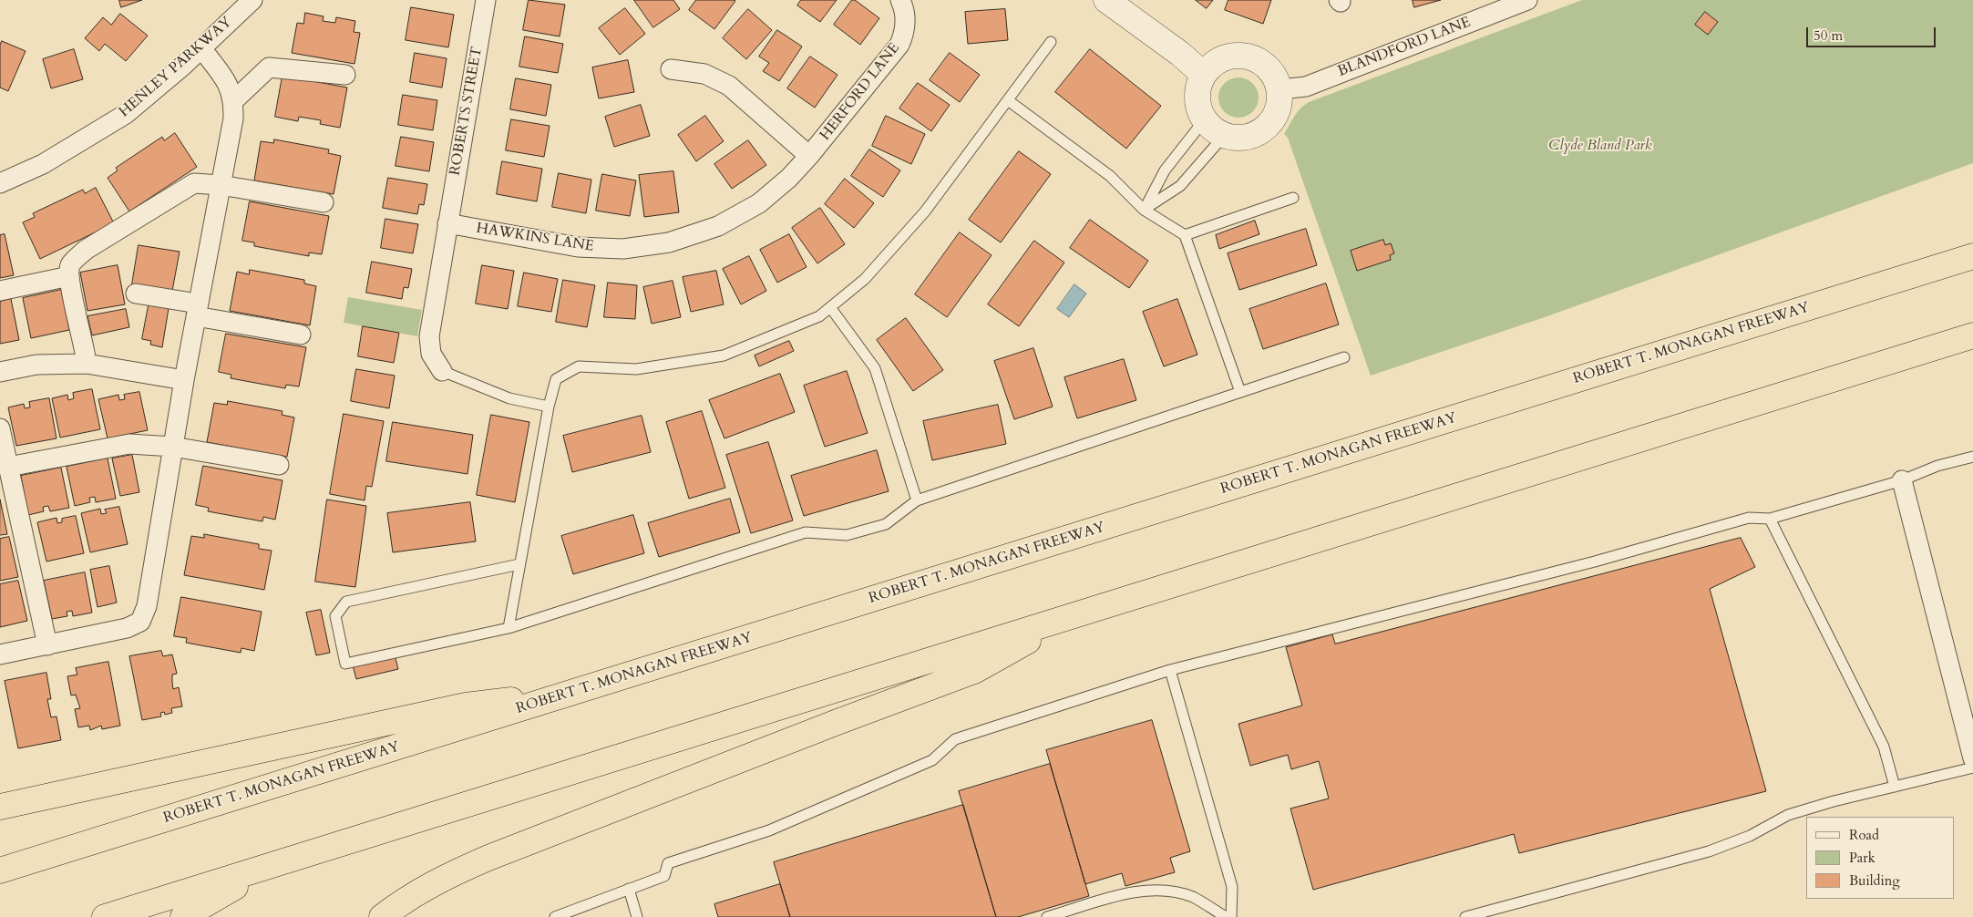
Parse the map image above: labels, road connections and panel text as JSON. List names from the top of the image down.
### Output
{
  "streets": {
    "highway": ["ROBERT T. MONAGAN FREEWAY"],
    "street": [
      "BLANDFORD LANE",
      "HENLEY PARKWAY",
      "HERFORD LANE",
      "ROBERTS STREET",
      "HAWKINS LANE"
    ]
  },
  "crossings": [
    ["HERFORD LANE", "HAWKINS LANE"],
    ["ROBERTS STREET", "HAWKINS LANE"]
  ],
  "parks": ["Clyde Bland Park"],
  "legend": ["Road", "Park", "Building"],
  "scale_bar": "50 m"
}
